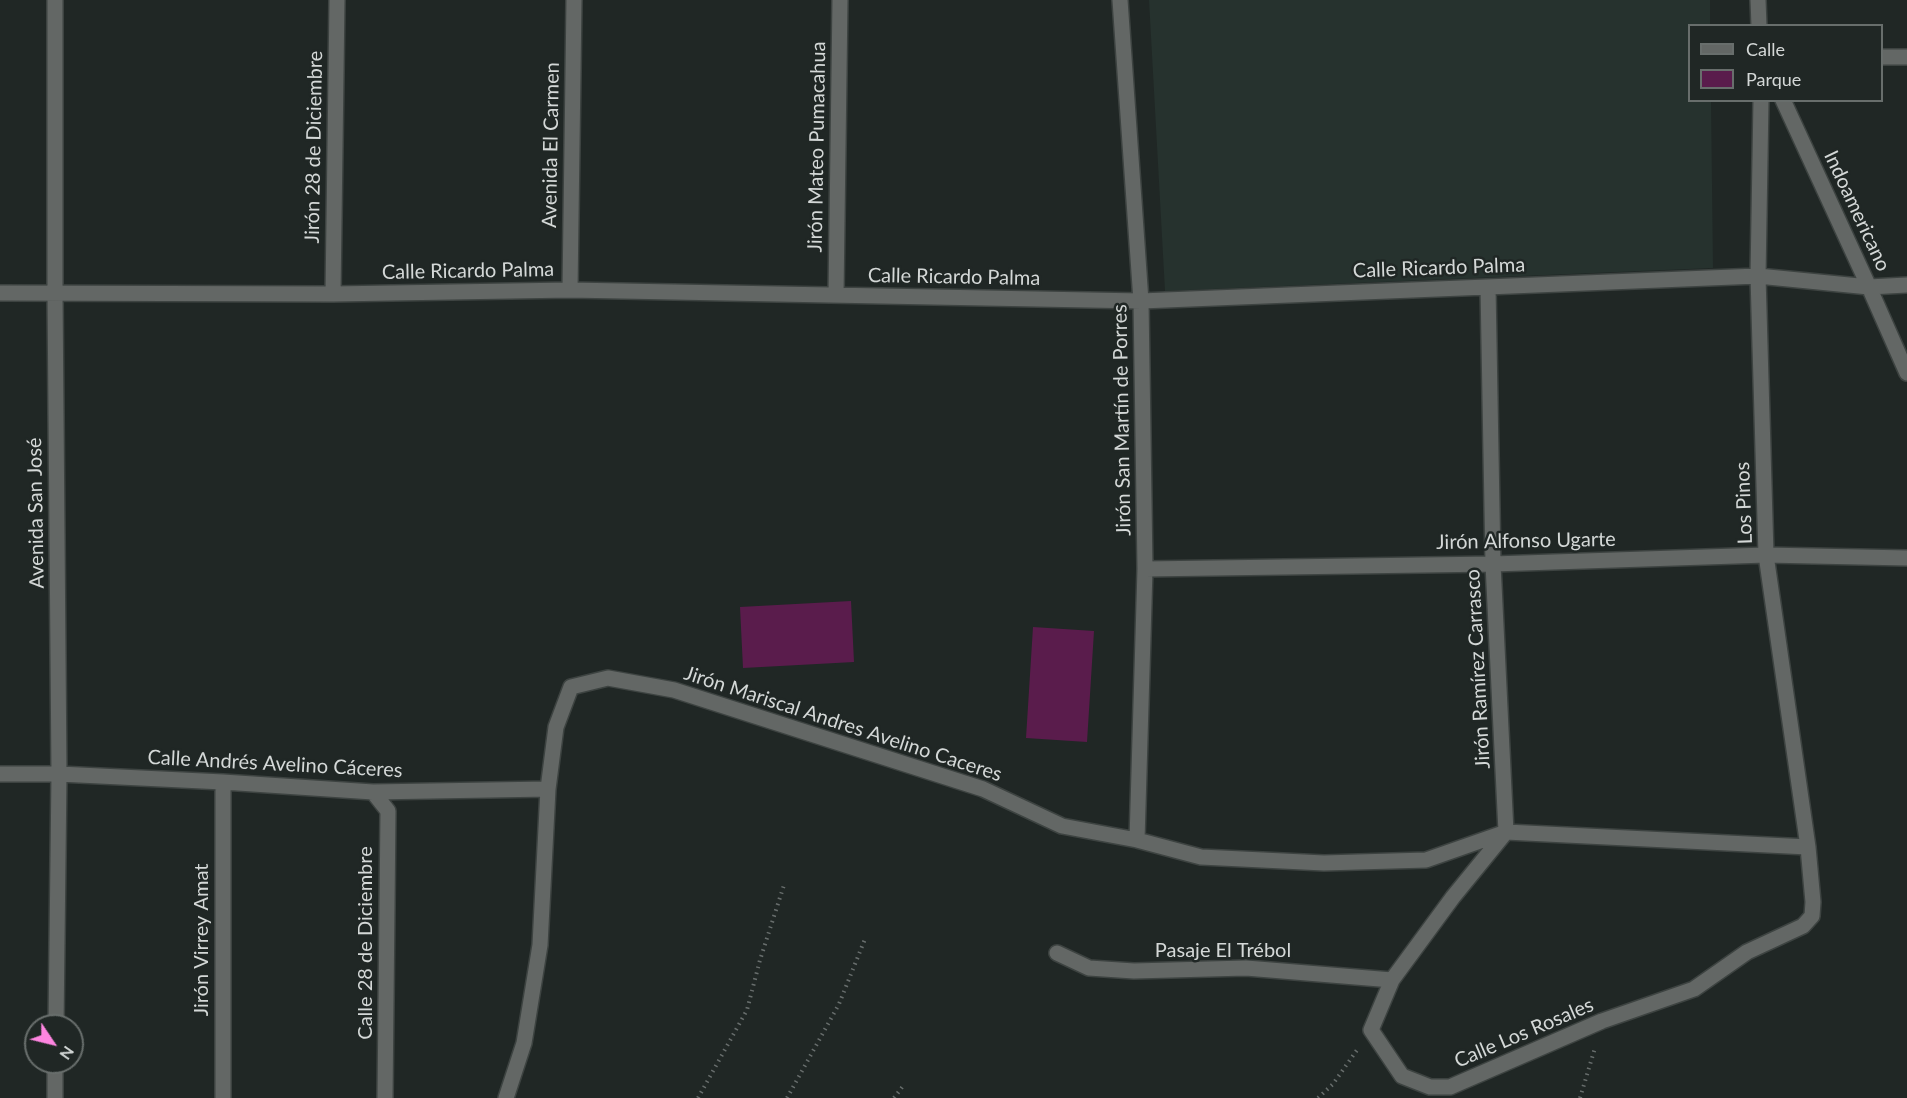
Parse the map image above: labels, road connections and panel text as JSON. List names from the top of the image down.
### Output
{
  "streets": {
    "street": [
      "Avenida El Carmen",
      "Jirón 28 de Diciembre",
      "Jirón Mateo Pumacahua",
      "Indoamericano",
      "Calle Ricardo Palma",
      "Jirón San Martín de Porres",
      "Los Pinos",
      "Avenida San José",
      "Jirón Alfonso Ugarte",
      "Jirón Ramírez Carrasco",
      "Jirón Mariscal Andres Avelino Caceres",
      "Calle Andrés Avelino Cáceres",
      "Jirón Virrey Amat",
      "Calle 28 de Diciembre",
      "Pasaje El Trébol",
      "Calle Los Rosales"
    ]
  },
  "crossings": [
    ["Avenida El Carmen", "Calle Ricardo Palma"],
    ["Jirón 28 de Diciembre", "Calle Ricardo Palma"],
    ["Jirón Mateo Pumacahua", "Calle Ricardo Palma"],
    ["Indoamericano", "Calle Ricardo Palma"],
    ["Calle Ricardo Palma", "Jirón San Martín de Porres"],
    ["Calle Ricardo Palma", "Los Pinos"],
    ["Calle Ricardo Palma", "Avenida San José"],
    ["Calle Ricardo Palma", "Jirón Ramírez Carrasco"],
    ["Jirón San Martín de Porres", "Jirón Alfonso Ugarte"],
    ["Jirón San Martín de Porres", "Jirón Mariscal Andres Avelino Caceres"],
    ["Los Pinos", "Jirón Alfonso Ugarte"],
    ["Los Pinos", "Jirón Mariscal Andres Avelino Caceres"],
    ["Los Pinos", "Calle Los Rosales"],
    ["Avenida San José", "Calle Andrés Avelino Cáceres"],
    ["Jirón Alfonso Ugarte", "Jirón Ramírez Carrasco"],
    ["Jirón Ramírez Carrasco", "Jirón Mariscal Andres Avelino Caceres"],
    ["Jirón Mariscal Andres Avelino Caceres", "Calle Andrés Avelino Cáceres"],
    ["Calle Andrés Avelino Cáceres", "Jirón Virrey Amat"],
    ["Calle Andrés Avelino Cáceres", "Calle 28 de Diciembre"]
  ],
  "legend": ["Calle", "Parque"],
  "north": "bottom right"
}
